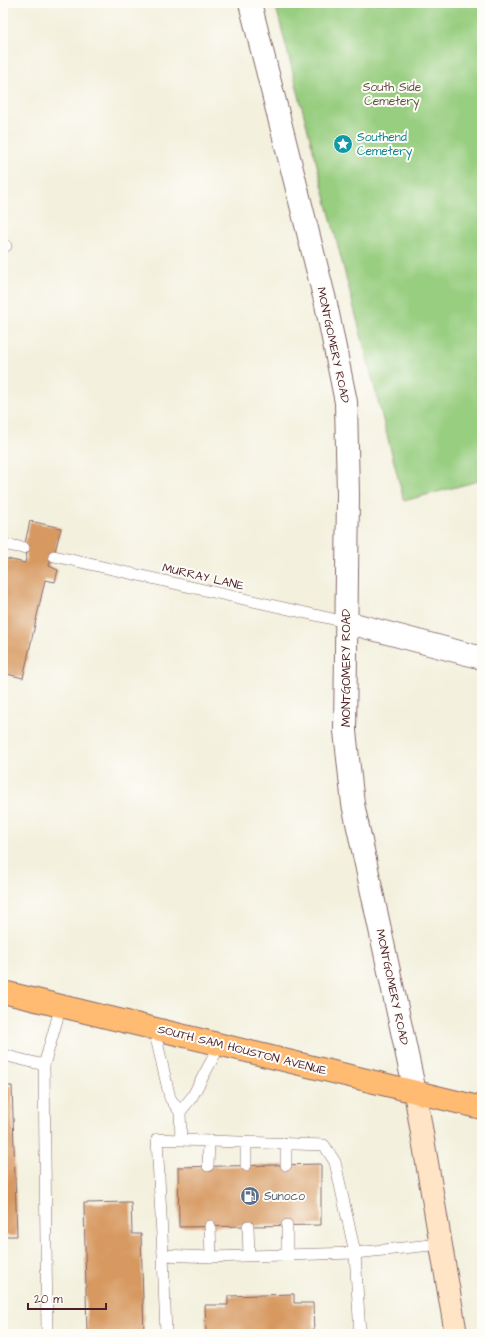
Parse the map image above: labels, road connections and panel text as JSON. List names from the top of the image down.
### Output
{
  "streets": {
    "main road": ["MONTGOMERY ROAD", "SOUTH SAM HOUSTON AVENUE"],
    "lane": ["MURRAY LANE"]
  },
  "crossings": [
    ["MONTGOMERY ROAD", "MURRAY LANE"],
    ["MONTGOMERY ROAD", "SOUTH SAM HOUSTON AVENUE"]
  ],
  "parks": ["South Side Cemetery"],
  "places": {
    "place": ["Southend Cemetery"],
    "fuel station": ["Sunoco"]
  },
  "scale_bar": "20 m"
}
